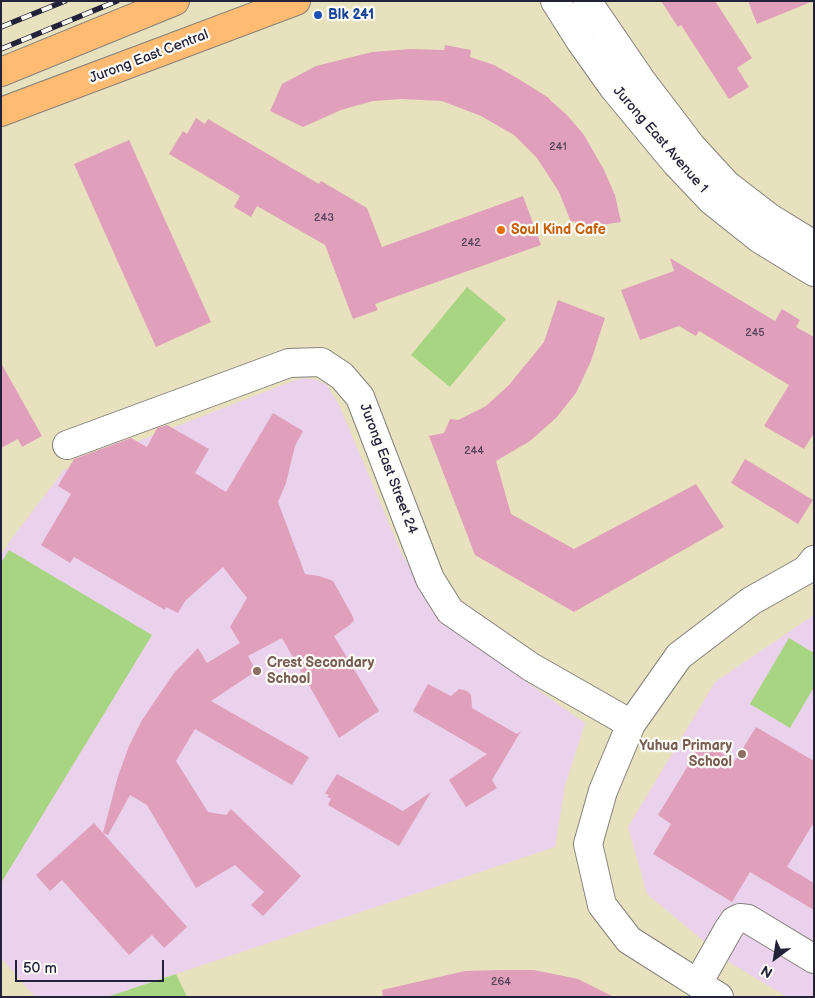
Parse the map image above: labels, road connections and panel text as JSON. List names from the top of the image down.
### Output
{
  "streets": {
    "main road": ["Jurong East Central"],
    "street": ["Jurong East Avenue 1", "Jurong East Street 24"]
  },
  "places": [
    "Blk 241",
    "Soul Kind Cafe",
    "Crest Secondary School",
    "Yuhua Primary School"
  ],
  "house_numbers": [
    "241",
    "243",
    "242",
    "245",
    "244",
    "264"
  ],
  "scale_bar": "50 m",
  "north": "bottom left"
}
